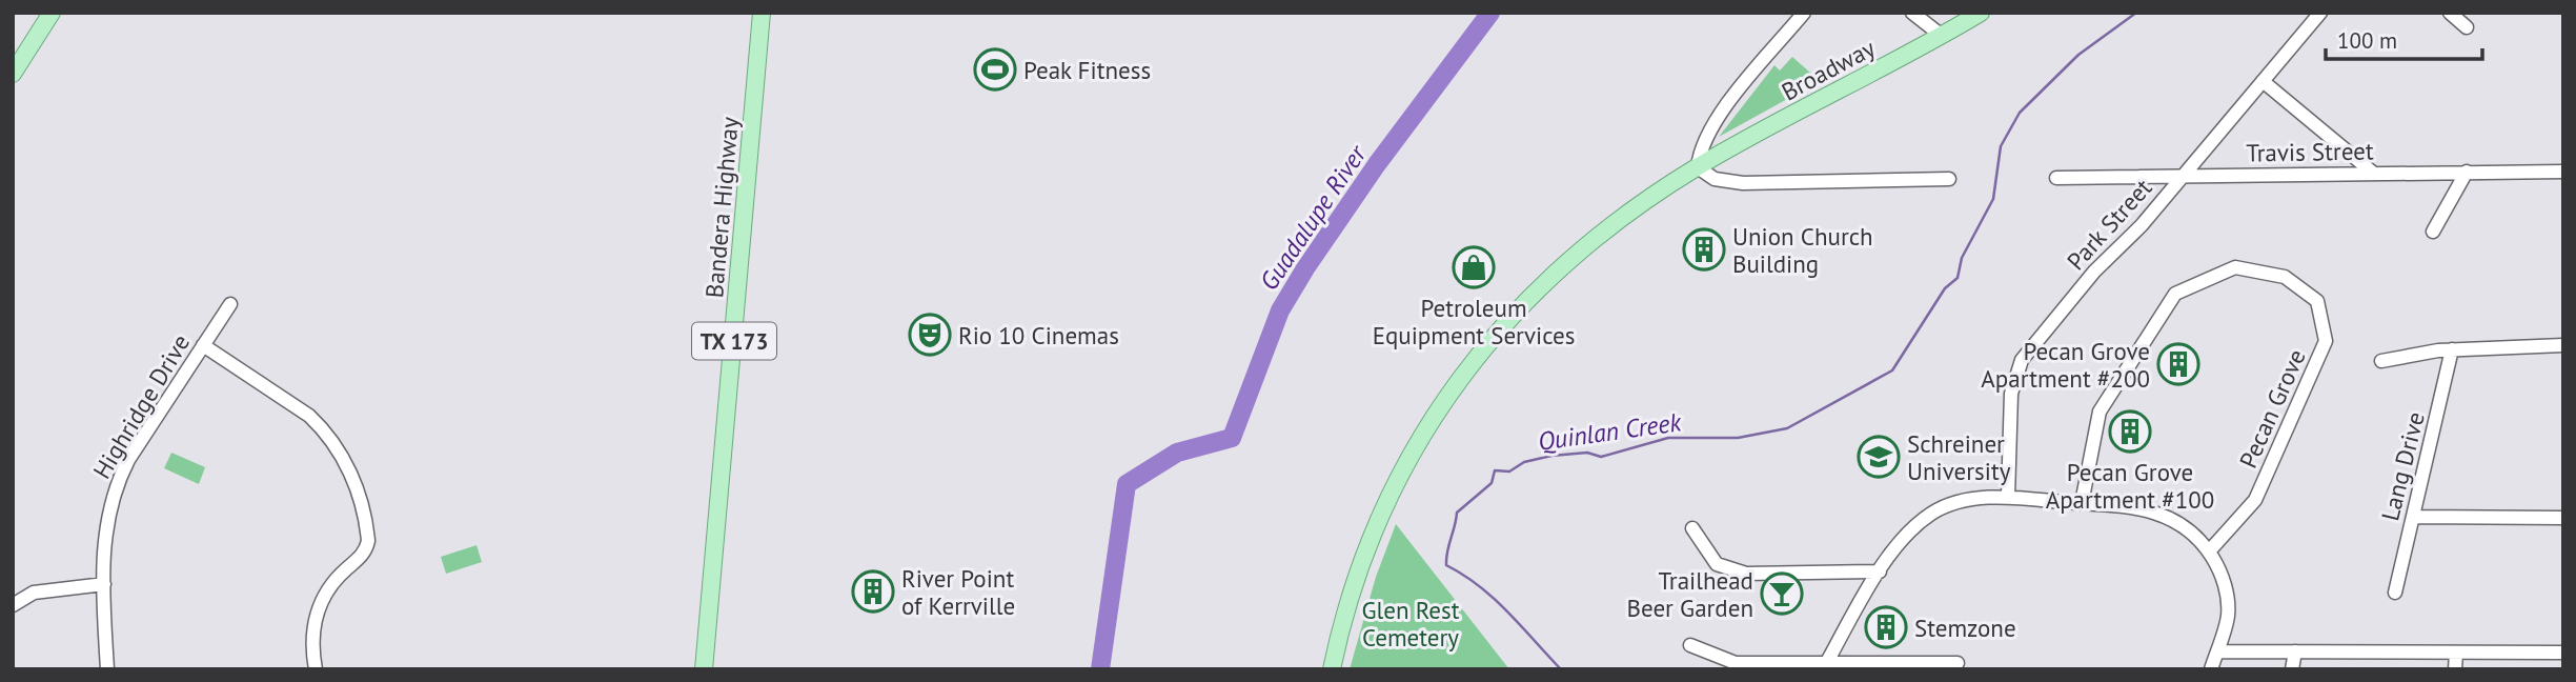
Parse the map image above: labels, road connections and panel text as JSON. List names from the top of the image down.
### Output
{
  "streets": {
    "main road": ["Broadway", "Bandera Highway", "TX 173"],
    "street": [
      "Travis Street",
      "Park Street",
      "Highridge Drive",
      "Pecan Grove",
      "Lang Drive"
    ]
  },
  "crossings": [
    ["Travis Street", "Park Street"]
  ],
  "water": ["Guadalupe River", "Quinlan Creek"],
  "parks": ["Glen Rest Cemetery"],
  "places": {
    "sports": ["Peak Fitness"],
    "building": [
      "Union Church Building",
      "Pecan Grove Apartment #200",
      "Pecan Grove Apartment #100",
      "River Point of Kerrville",
      "Stemzone"
    ],
    "shop": ["Petroleum Equipment Services"],
    "theatre": ["Rio 10 Cinemas"],
    "school or university": ["Schreiner University"],
    "bar": ["Trailhead Beer Garden"]
  },
  "scale_bar": "100 m"
}
